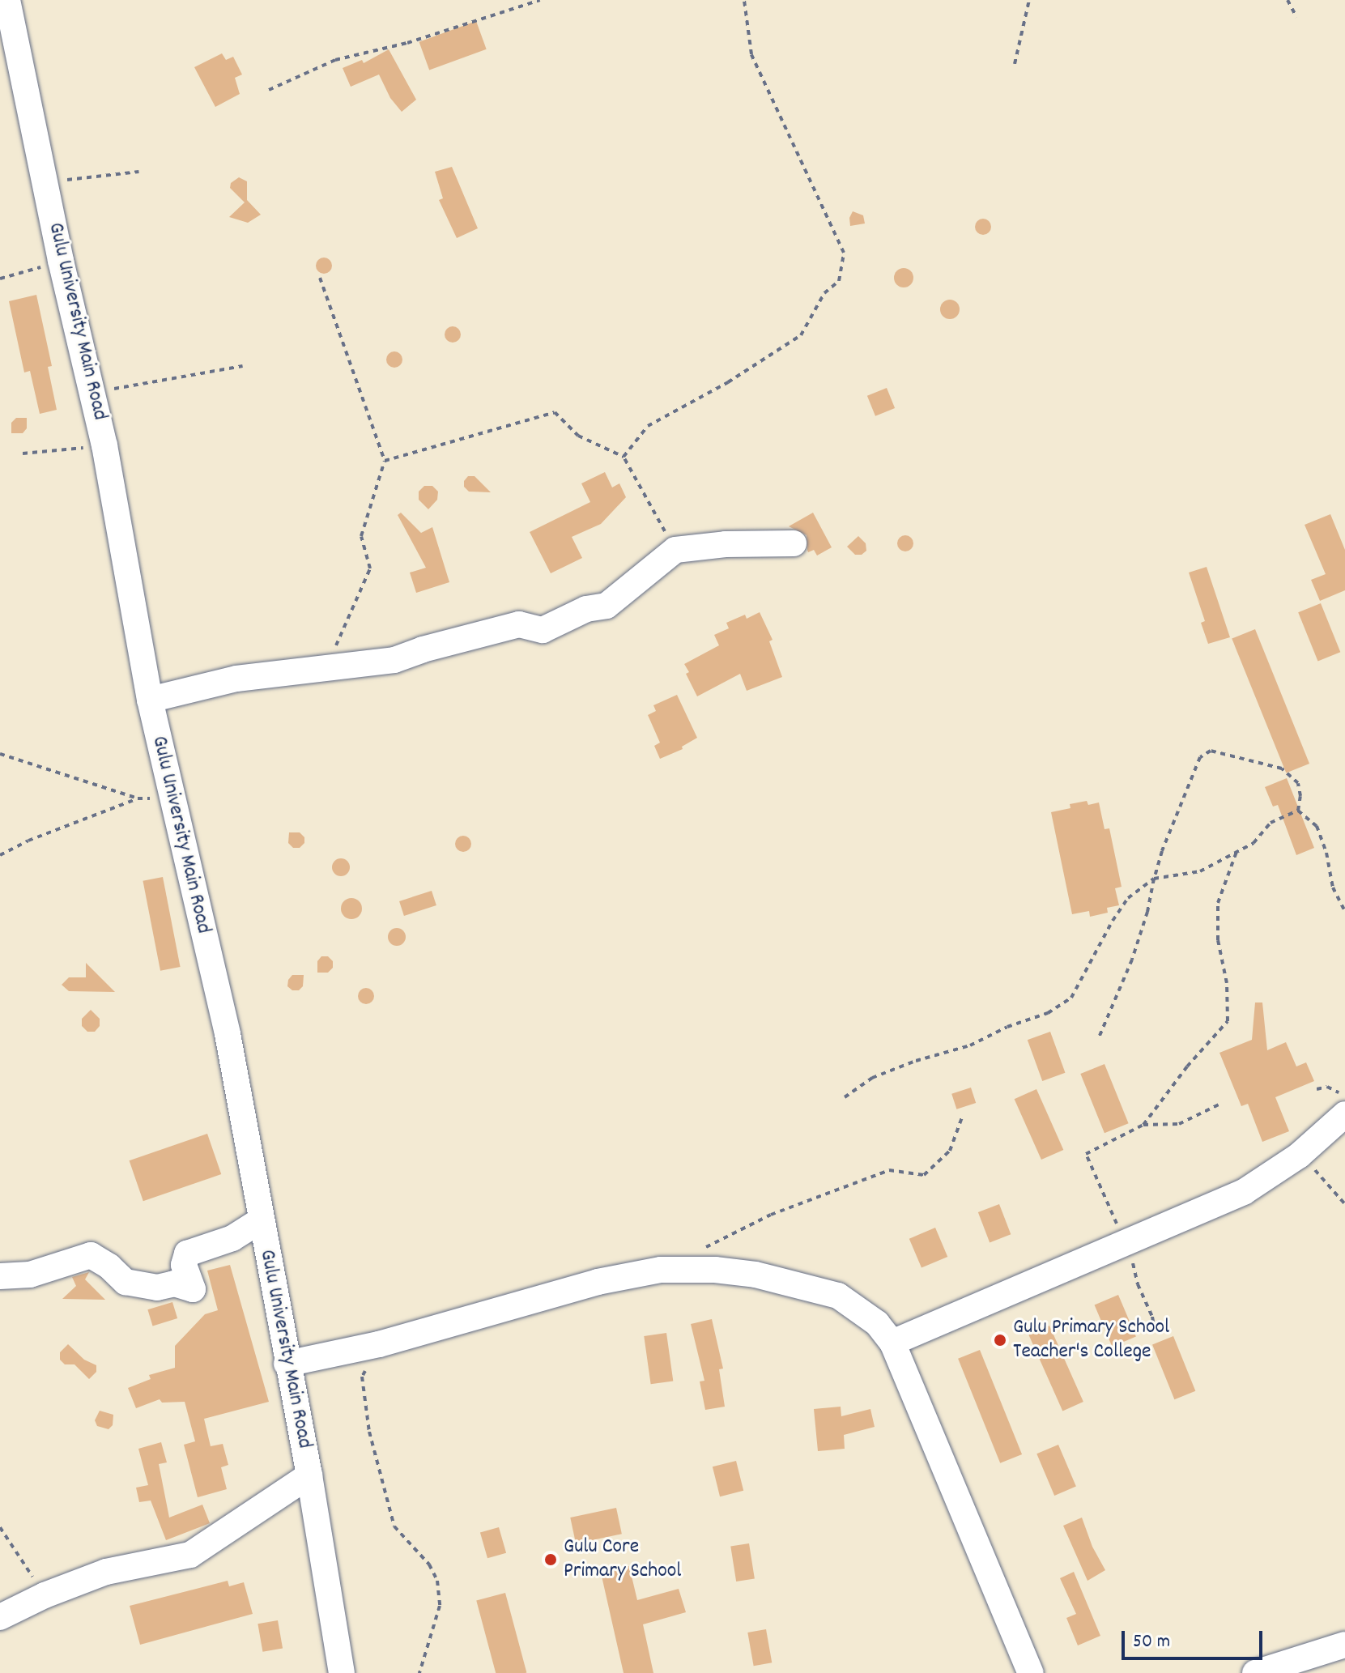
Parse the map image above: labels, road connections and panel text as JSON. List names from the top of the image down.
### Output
{
  "streets": {
    "street": ["Gulu University Main Road"]
  },
  "places": ["Gulu Primary School Teacher's College", "Gulu Core Primary School"],
  "scale_bar": "50 m"
}
